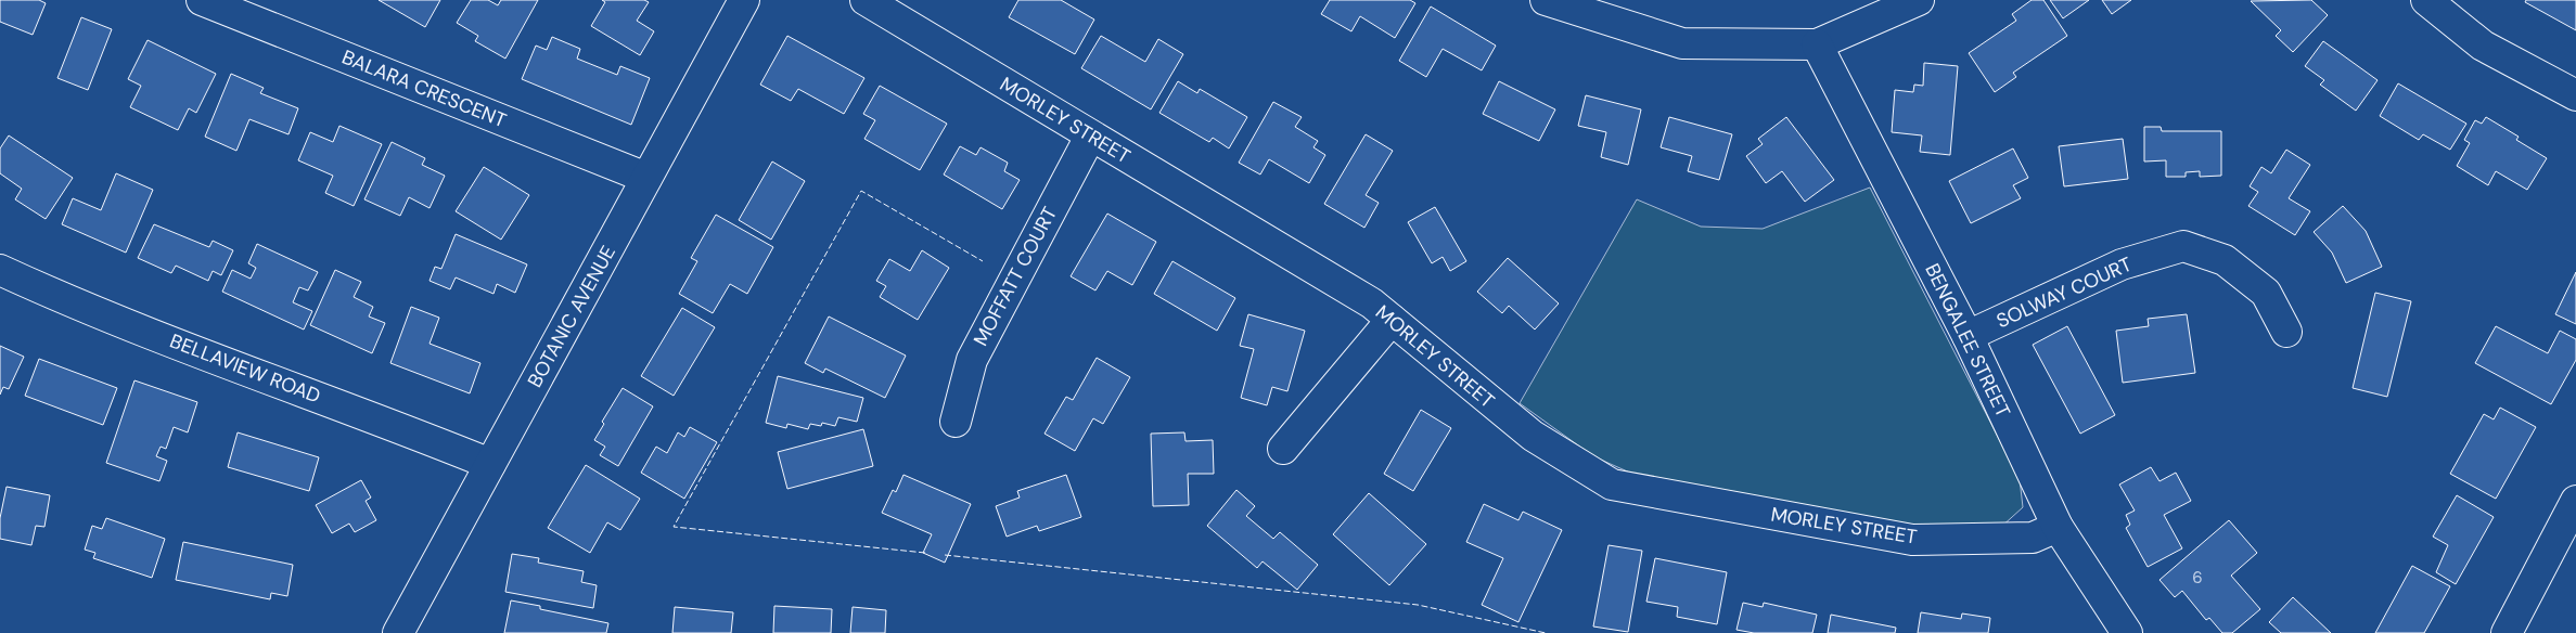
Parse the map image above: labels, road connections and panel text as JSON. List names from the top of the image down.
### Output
{
  "streets": {
    "street": [
      "BALARA CRESCENT",
      "MORLEY STREET",
      "MOFFATT COURT",
      "SOLWAY COURT",
      "BOTANIC AVENUE",
      "BENGALEE STREET",
      "BELLAVIEW ROAD"
    ]
  },
  "crossings": [
    ["BALARA CRESCENT", "BOTANIC AVENUE"],
    ["MORLEY STREET", "MOFFATT COURT"],
    ["MORLEY STREET", "BENGALEE STREET"],
    ["SOLWAY COURT", "BENGALEE STREET"],
    ["BOTANIC AVENUE", "BELLAVIEW ROAD"]
  ],
  "house_numbers": ["6"]
}
